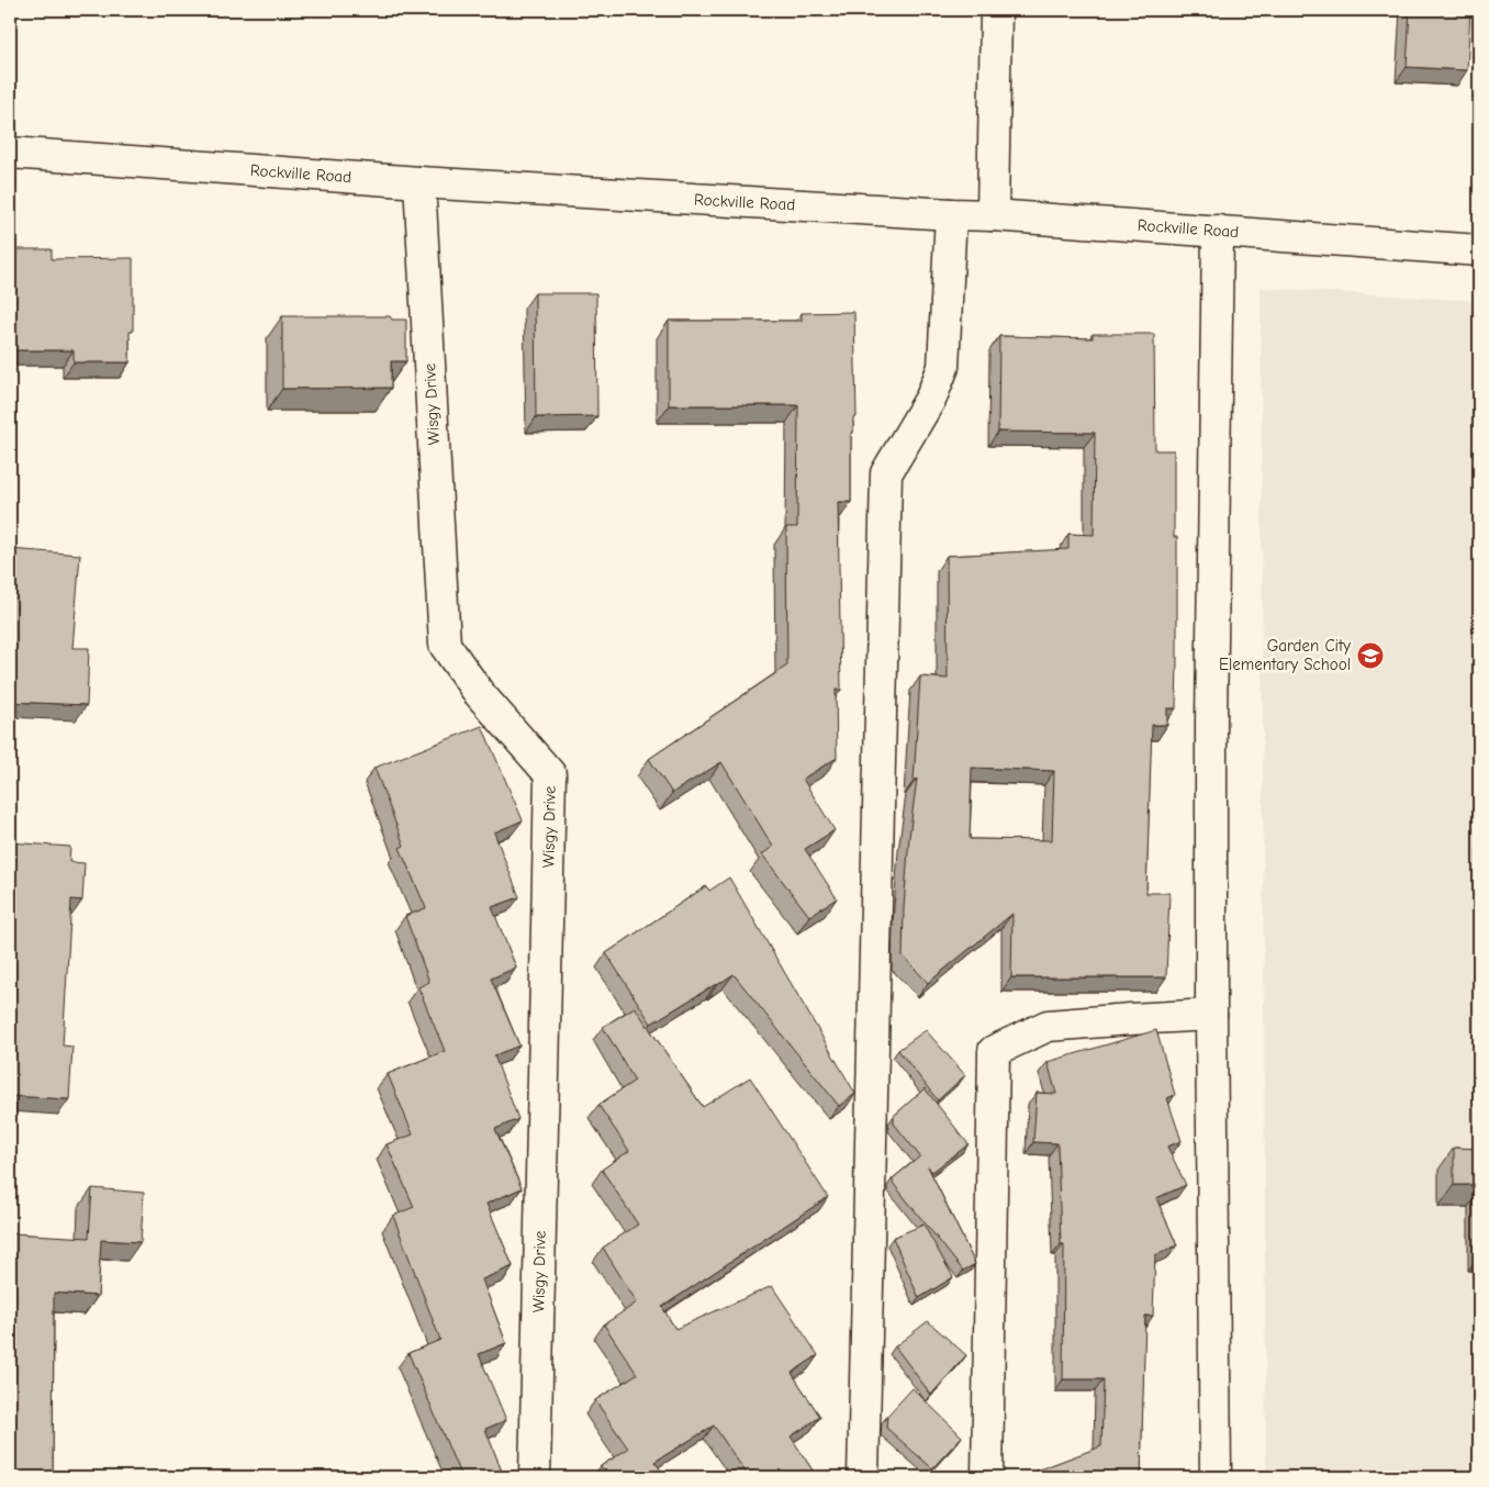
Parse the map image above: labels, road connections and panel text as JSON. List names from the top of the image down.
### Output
{
  "streets": {
    "street": ["Rockville Road", "Wisgy Drive"]
  },
  "crossings": [
    ["Rockville Road", "Wisgy Drive"]
  ],
  "places": {
    "school or university": ["Garden City Elementary School"]
  }
}
